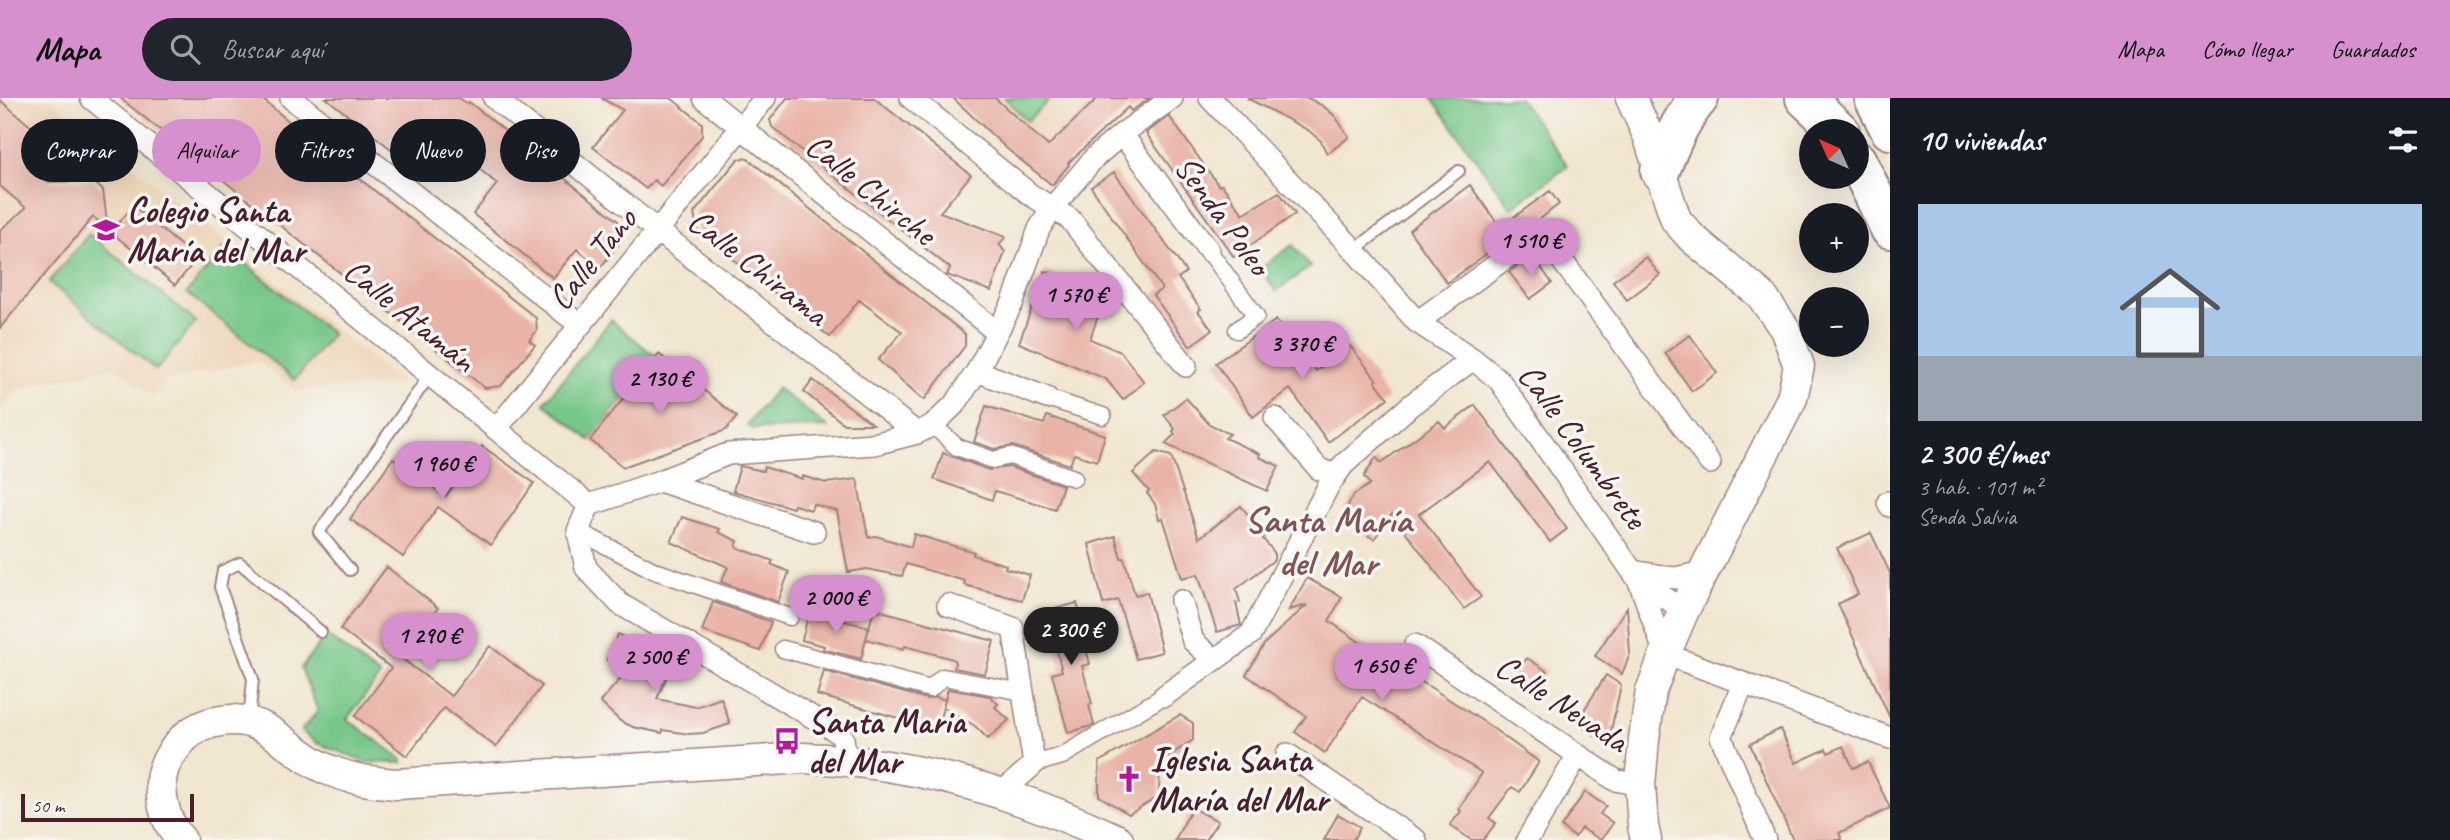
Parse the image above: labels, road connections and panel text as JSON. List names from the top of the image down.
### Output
{
  "streets": {
    "street": [
      "Calle Chirche",
      "Senda Poleo",
      "Calle Tano",
      "Calle Chirama",
      "Calle Atamán",
      "Calle Columbrete",
      "Calle Nevada"
    ]
  },
  "crossings": [
    ["Calle Chirche", "Calle Tano"],
    ["Calle Tano", "Calle Chirama"],
    ["Calle Tano", "Calle Atamán"]
  ],
  "districts": ["Santa María del Mar"],
  "places": {
    "school or university": ["Colegio Santa María del Mar"],
    "bus stop": ["Santa Maria del Mar"],
    "church": ["Iglesia Santa María del Mar"]
  },
  "scale_bar": "50 m",
  "north": "top left",
  "page": {
    "header": "Mapa",
    "search": "Buscar aquí",
    "nav": ["Mapa", "Cómo llegar", "Guardados"],
    "heading": "10 viviendas",
    "map_buttons": ["+", "−"],
    "chip": [
      "Comprar",
      "Alquilar",
      "Filtros",
      "Nuevo",
      "Piso"
    ],
    "list": [
      {
        "name": "2 300 €/mes",
        "note": "3 hab. · 101 m² · Senda Salvia"
      }
    ],
    "price": [
      "1 510 €",
      "1 570 €",
      "3 370 €",
      "2 130 €",
      "1 960 €",
      "2 000 €",
      "2 300 €",
      "1 290 €",
      "2 500 €",
      "1 650 €"
    ],
    "scale": "50 m"
  }
}
